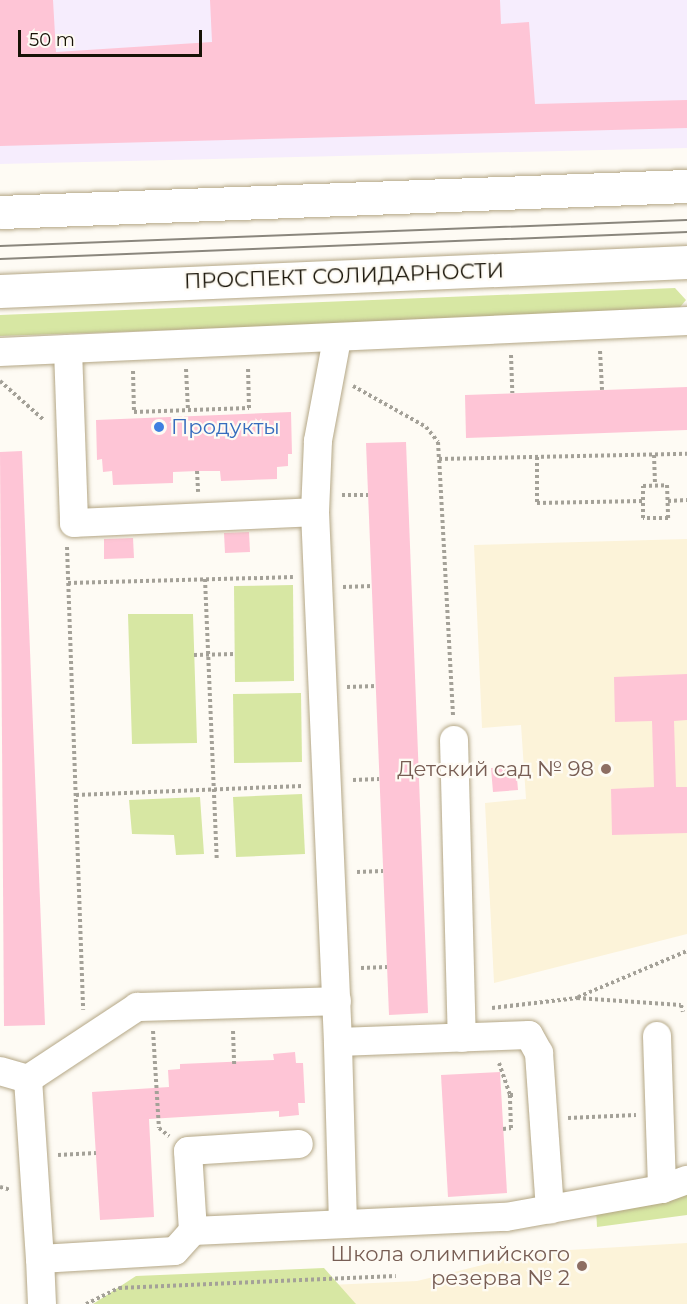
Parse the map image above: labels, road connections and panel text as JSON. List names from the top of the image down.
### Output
{
  "streets": {
    "main road": ["ПРОСПЕКТ СОЛИДАРНОСТИ"]
  },
  "places": ["Продукты", "Детский сад № 98", "Школа олимпийского резерва № 2"],
  "scale_bar": "50 m"
}
